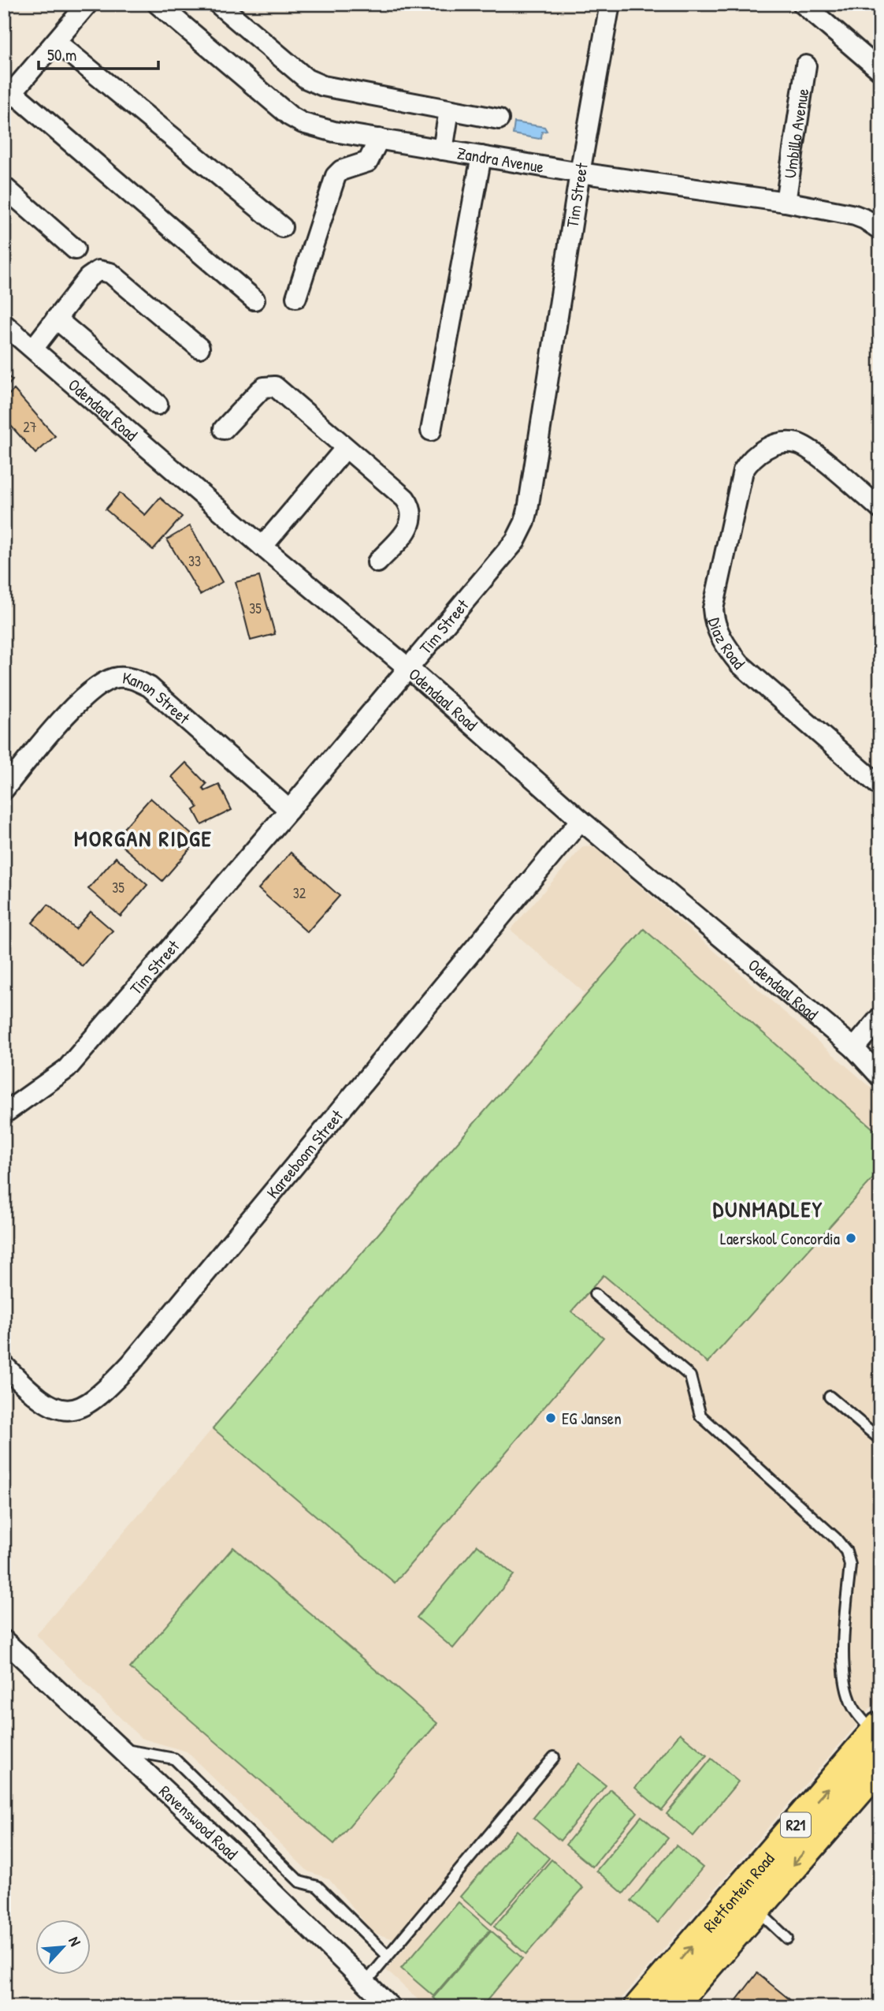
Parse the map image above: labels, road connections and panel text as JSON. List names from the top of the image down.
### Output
{
  "streets": {
    "main road": ["R21", "Rietfontein Road"],
    "street": [
      "Umbillo Avenue",
      "Zandra Avenue",
      "Tim Street",
      "Odendaal Road",
      "Diaz Road",
      "Kanon Street",
      "Kareeboom Street",
      "Ravenswood Road"
    ]
  },
  "crossings": [
    ["Umbillo Avenue", "Zandra Avenue"],
    ["Zandra Avenue", "Tim Street"],
    ["Tim Street", "Odendaal Road"],
    ["Tim Street", "Kanon Street"],
    ["Odendaal Road", "Kareeboom Street"]
  ],
  "districts": ["MORGAN RIDGE", "DUNMADLEY"],
  "places": ["Laerskool Concordia", "EG Jansen"],
  "house_numbers": [
    "27",
    "33",
    "35",
    "35",
    "32"
  ],
  "scale_bar": "50 m",
  "north": "top right"
}
